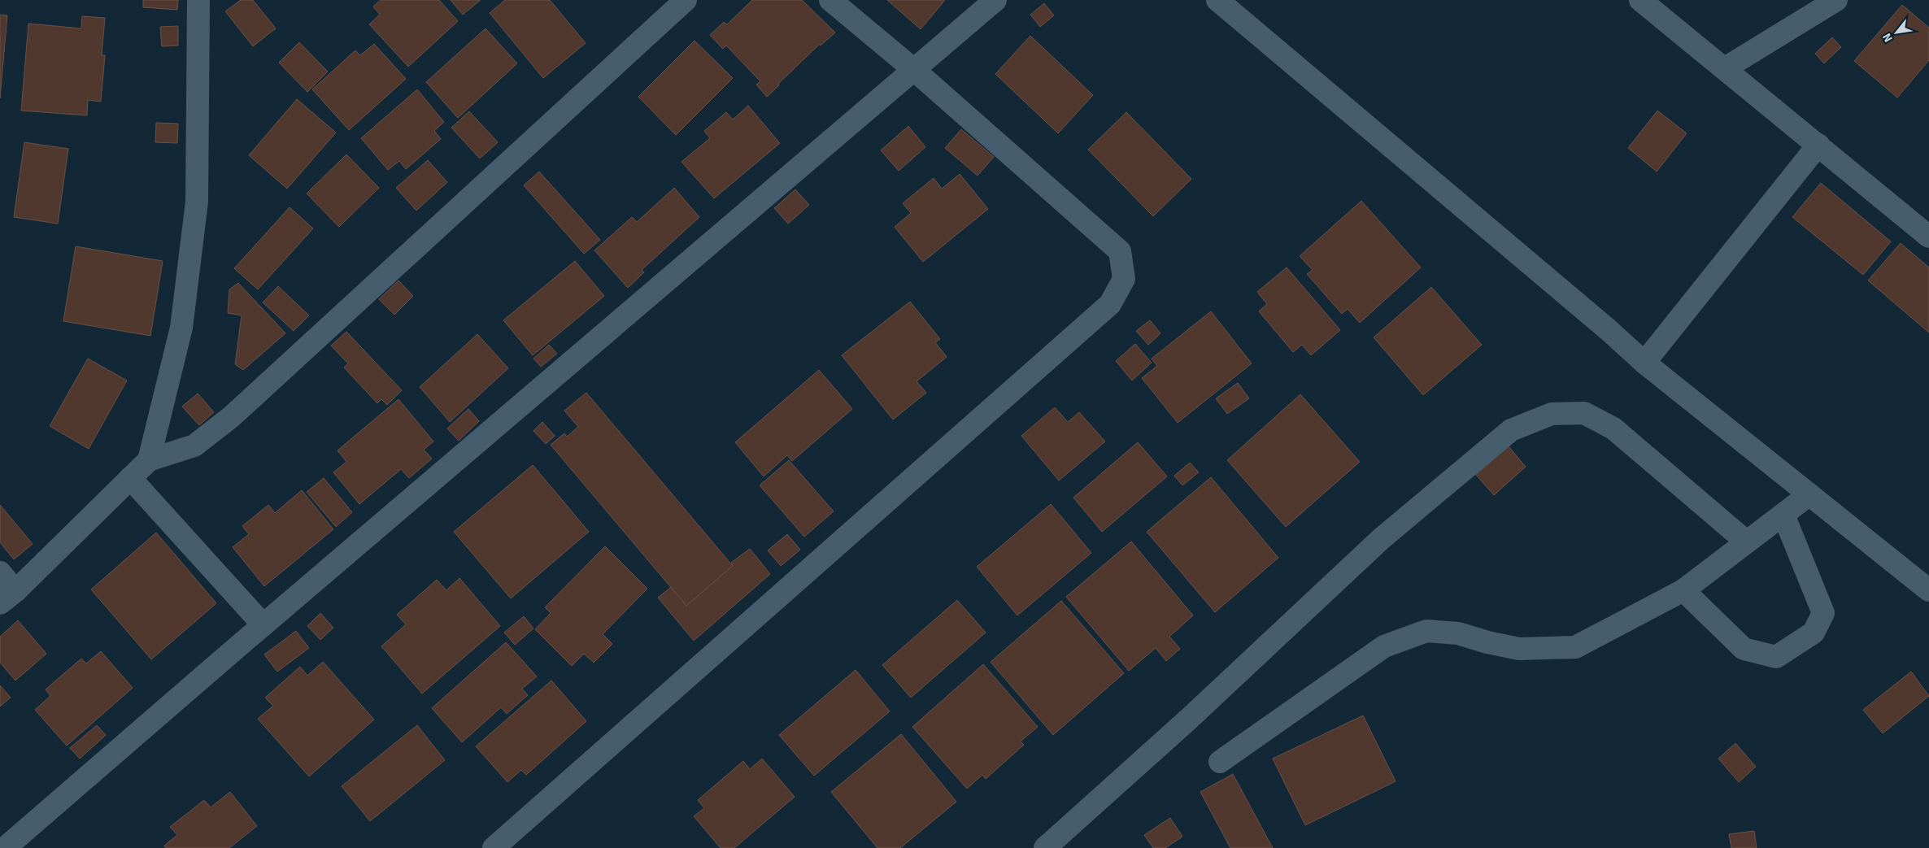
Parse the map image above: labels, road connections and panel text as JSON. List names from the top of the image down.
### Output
{
  "north": "bottom left"
}
